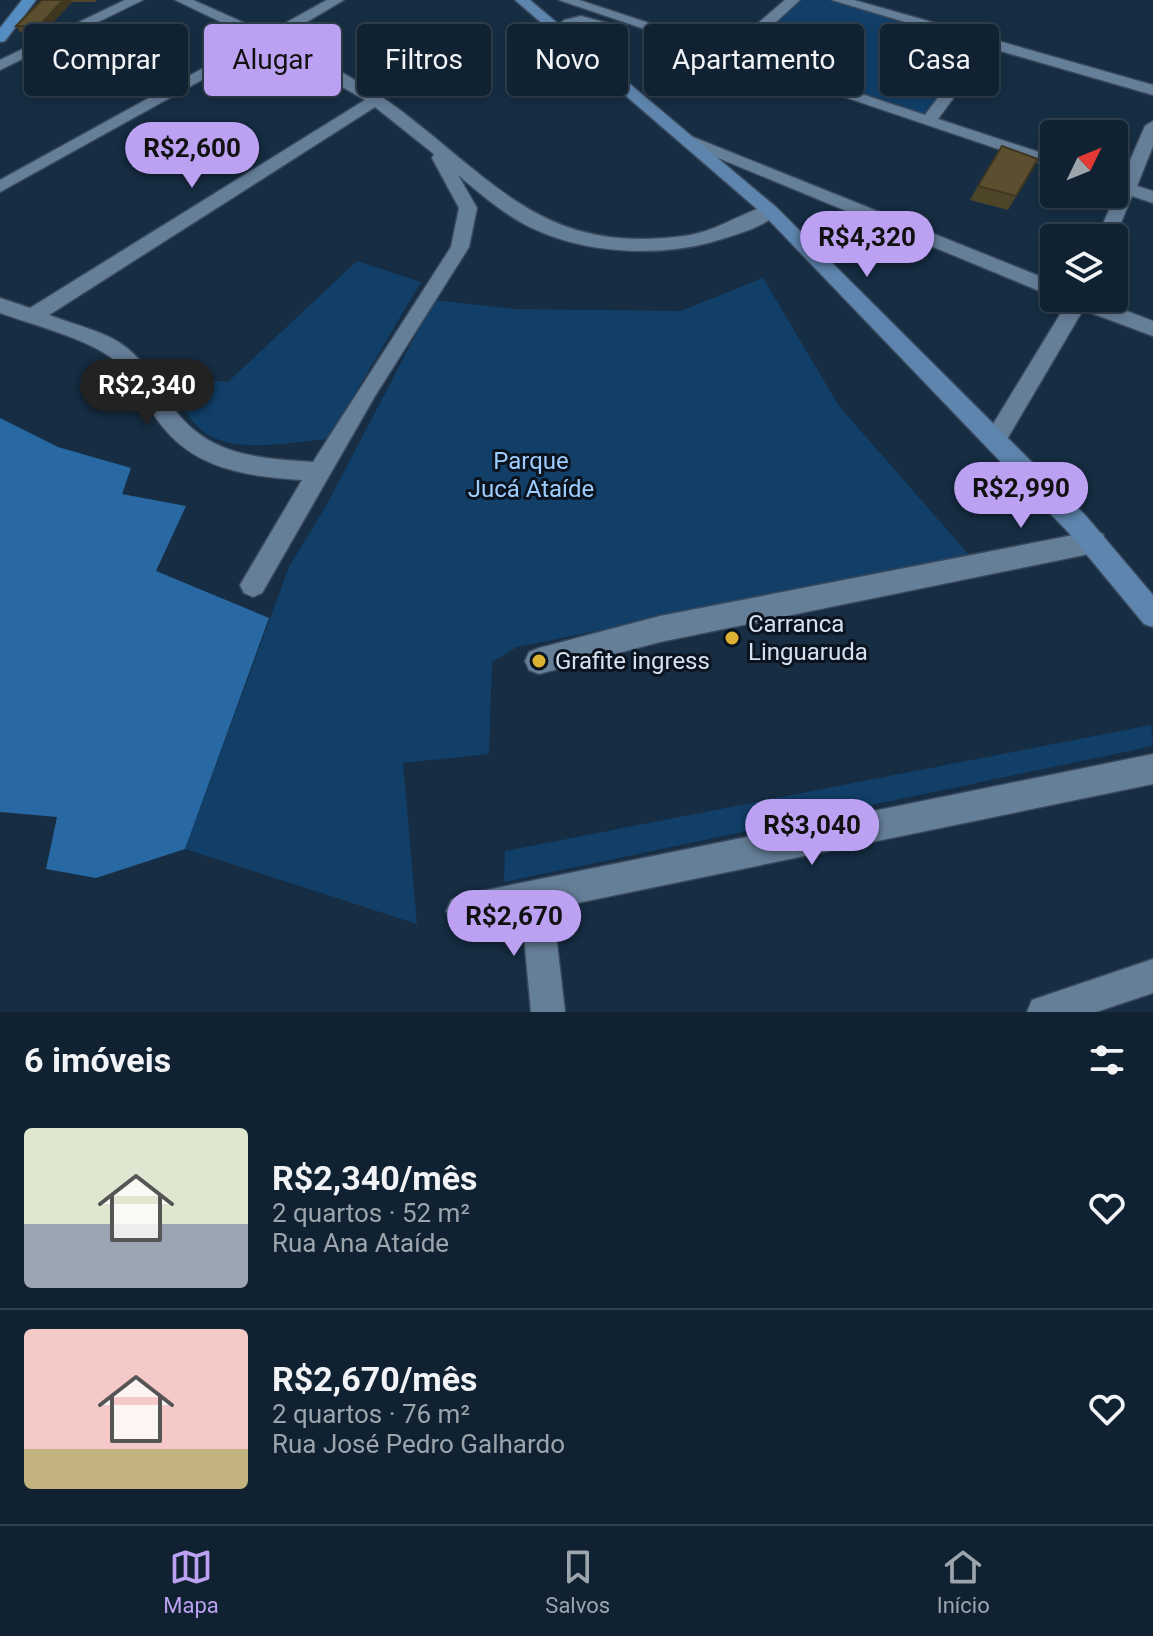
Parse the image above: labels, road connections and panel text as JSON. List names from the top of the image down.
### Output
{
  "parks": ["Parque Jucá Ataíde"],
  "places": ["Carranca Linguaruda", "Grafite ingress"],
  "north": "top right",
  "page": {
    "chip": [
      "Comprar",
      "Alugar",
      "Filtros",
      "Novo",
      "Apartamento",
      "Casa"
    ],
    "price": [
      "R$2,600",
      "R$4,320",
      "R$2,340",
      "R$2,990",
      "R$3,040",
      "R$2,670"
    ],
    "heading": "6 imóveis",
    "list": [
      {
        "name": "R$2,340/mês",
        "note": "2 quartos · 52 m² · Rua Ana Ataíde"
      },
      {
        "name": "R$2,670/mês",
        "note": "2 quartos · 76 m² · Rua José Pedro Galhardo"
      }
    ],
    "tabs": ["Mapa", "Salvos", "Início"]
  }
}
